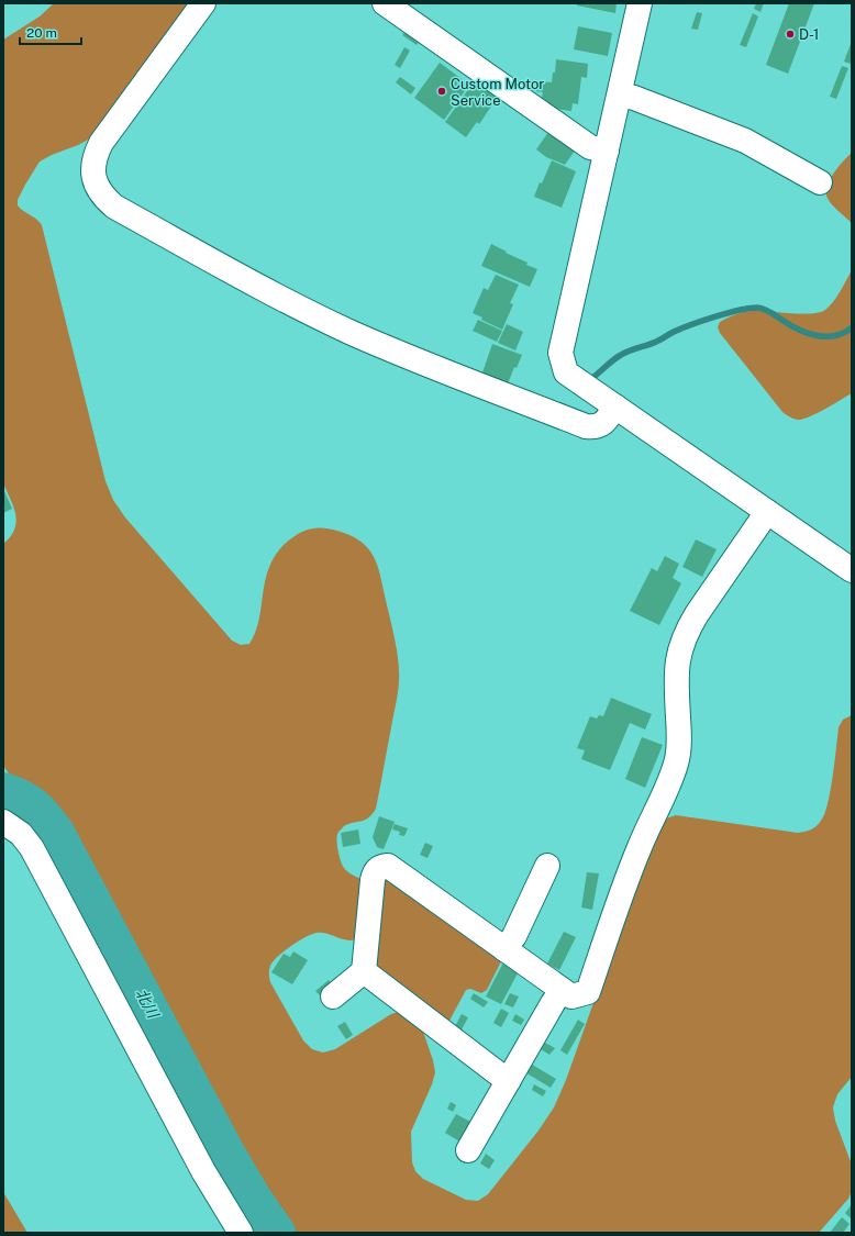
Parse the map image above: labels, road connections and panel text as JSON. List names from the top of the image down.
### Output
{
  "water": ["北川"],
  "places": ["D-1", "Custom Motor Service"],
  "scale_bar": "20 m"
}
